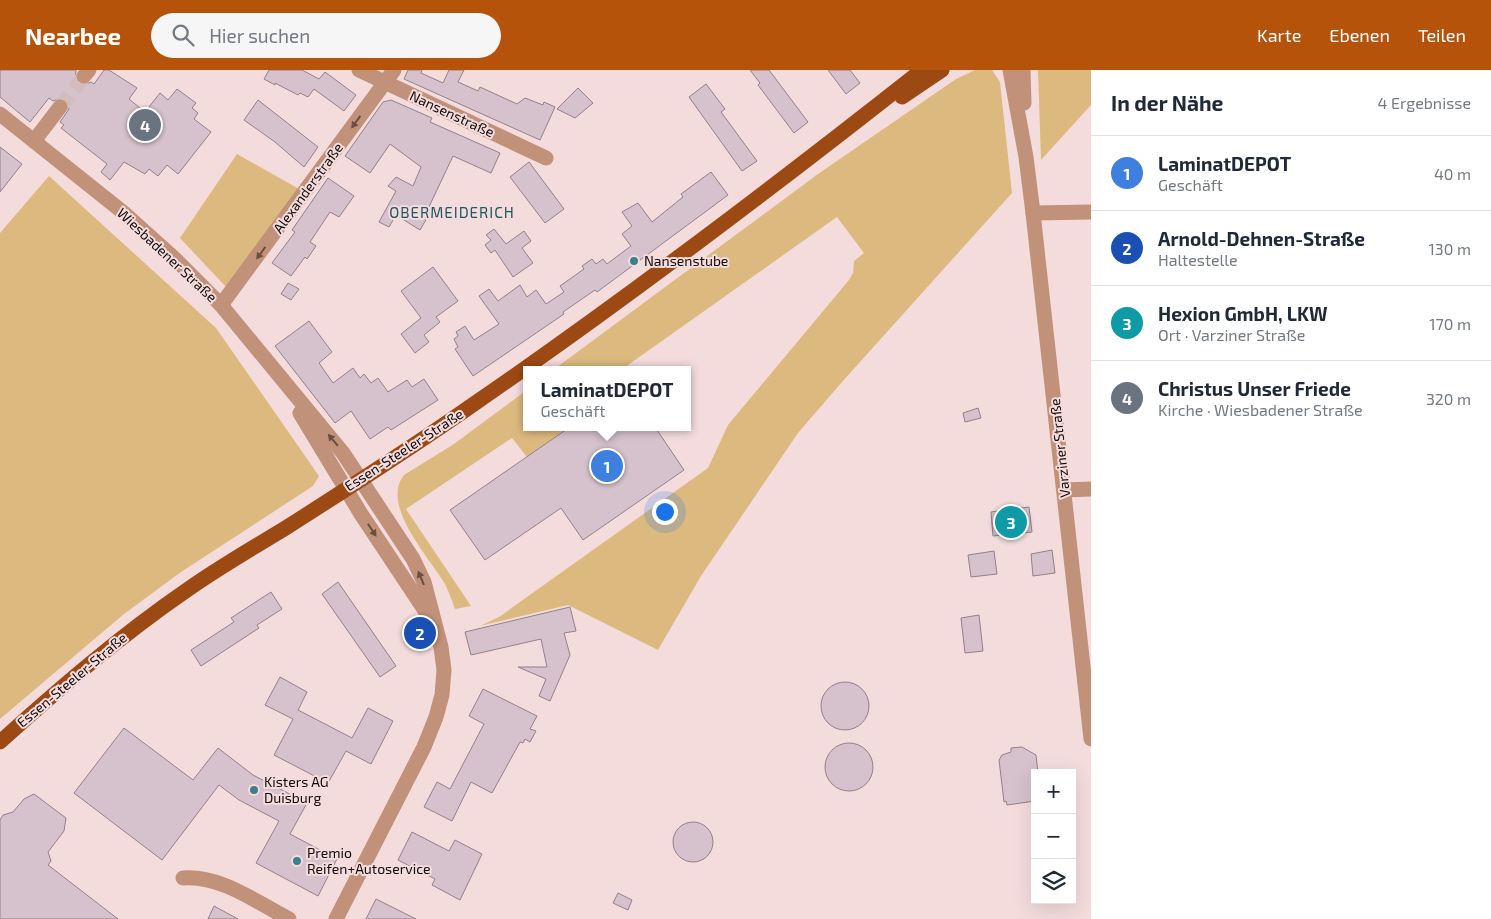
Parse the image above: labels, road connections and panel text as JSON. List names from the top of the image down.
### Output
{
  "streets": {
    "main road": ["Essen-Steeler-Straße"],
    "street": [
      "Nansenstraße",
      "Alexanderstraße",
      "Wiesbadener Straße",
      "Varziner Straße"
    ]
  },
  "crossings": [
    ["Nansenstraße", "Alexanderstraße"],
    ["Alexanderstraße", "Wiesbadener Straße"],
    ["Wiesbadener Straße", "Essen-Steeler-Straße"]
  ],
  "one_way": ["Alexanderstraße"],
  "districts": ["OBERMEIDERICH"],
  "places": ["Nansenstube", "Kisters AG Duisburg", "Premio Reifen+Autoservice"],
  "page": {
    "header": "Nearbee",
    "search": "Hier suchen",
    "nav": ["Karte", "Ebenen", "Teilen"],
    "heading": ["In der Nähe", "4 Ergebnisse"],
    "pins": [
      "4",
      "1",
      "3",
      "2"
    ],
    "list": [
      {
        "mark": "1",
        "name": "LaminatDEPOT",
        "note": "Geschäft",
        "value": "40 m"
      },
      {
        "mark": "2",
        "name": "Arnold-Dehnen-Straße",
        "note": "Haltestelle",
        "value": "130 m"
      },
      {
        "mark": "3",
        "name": "Hexion GmbH, LKW",
        "note": "Ort · Varziner Straße",
        "value": "170 m"
      },
      {
        "mark": "4",
        "name": "Christus Unser Friede",
        "note": "Kirche · Wiesbadener Straße",
        "value": "320 m"
      }
    ],
    "popup": ["LaminatDEPOT", "Geschäft"],
    "map_buttons": ["+", "−"]
  }
}
